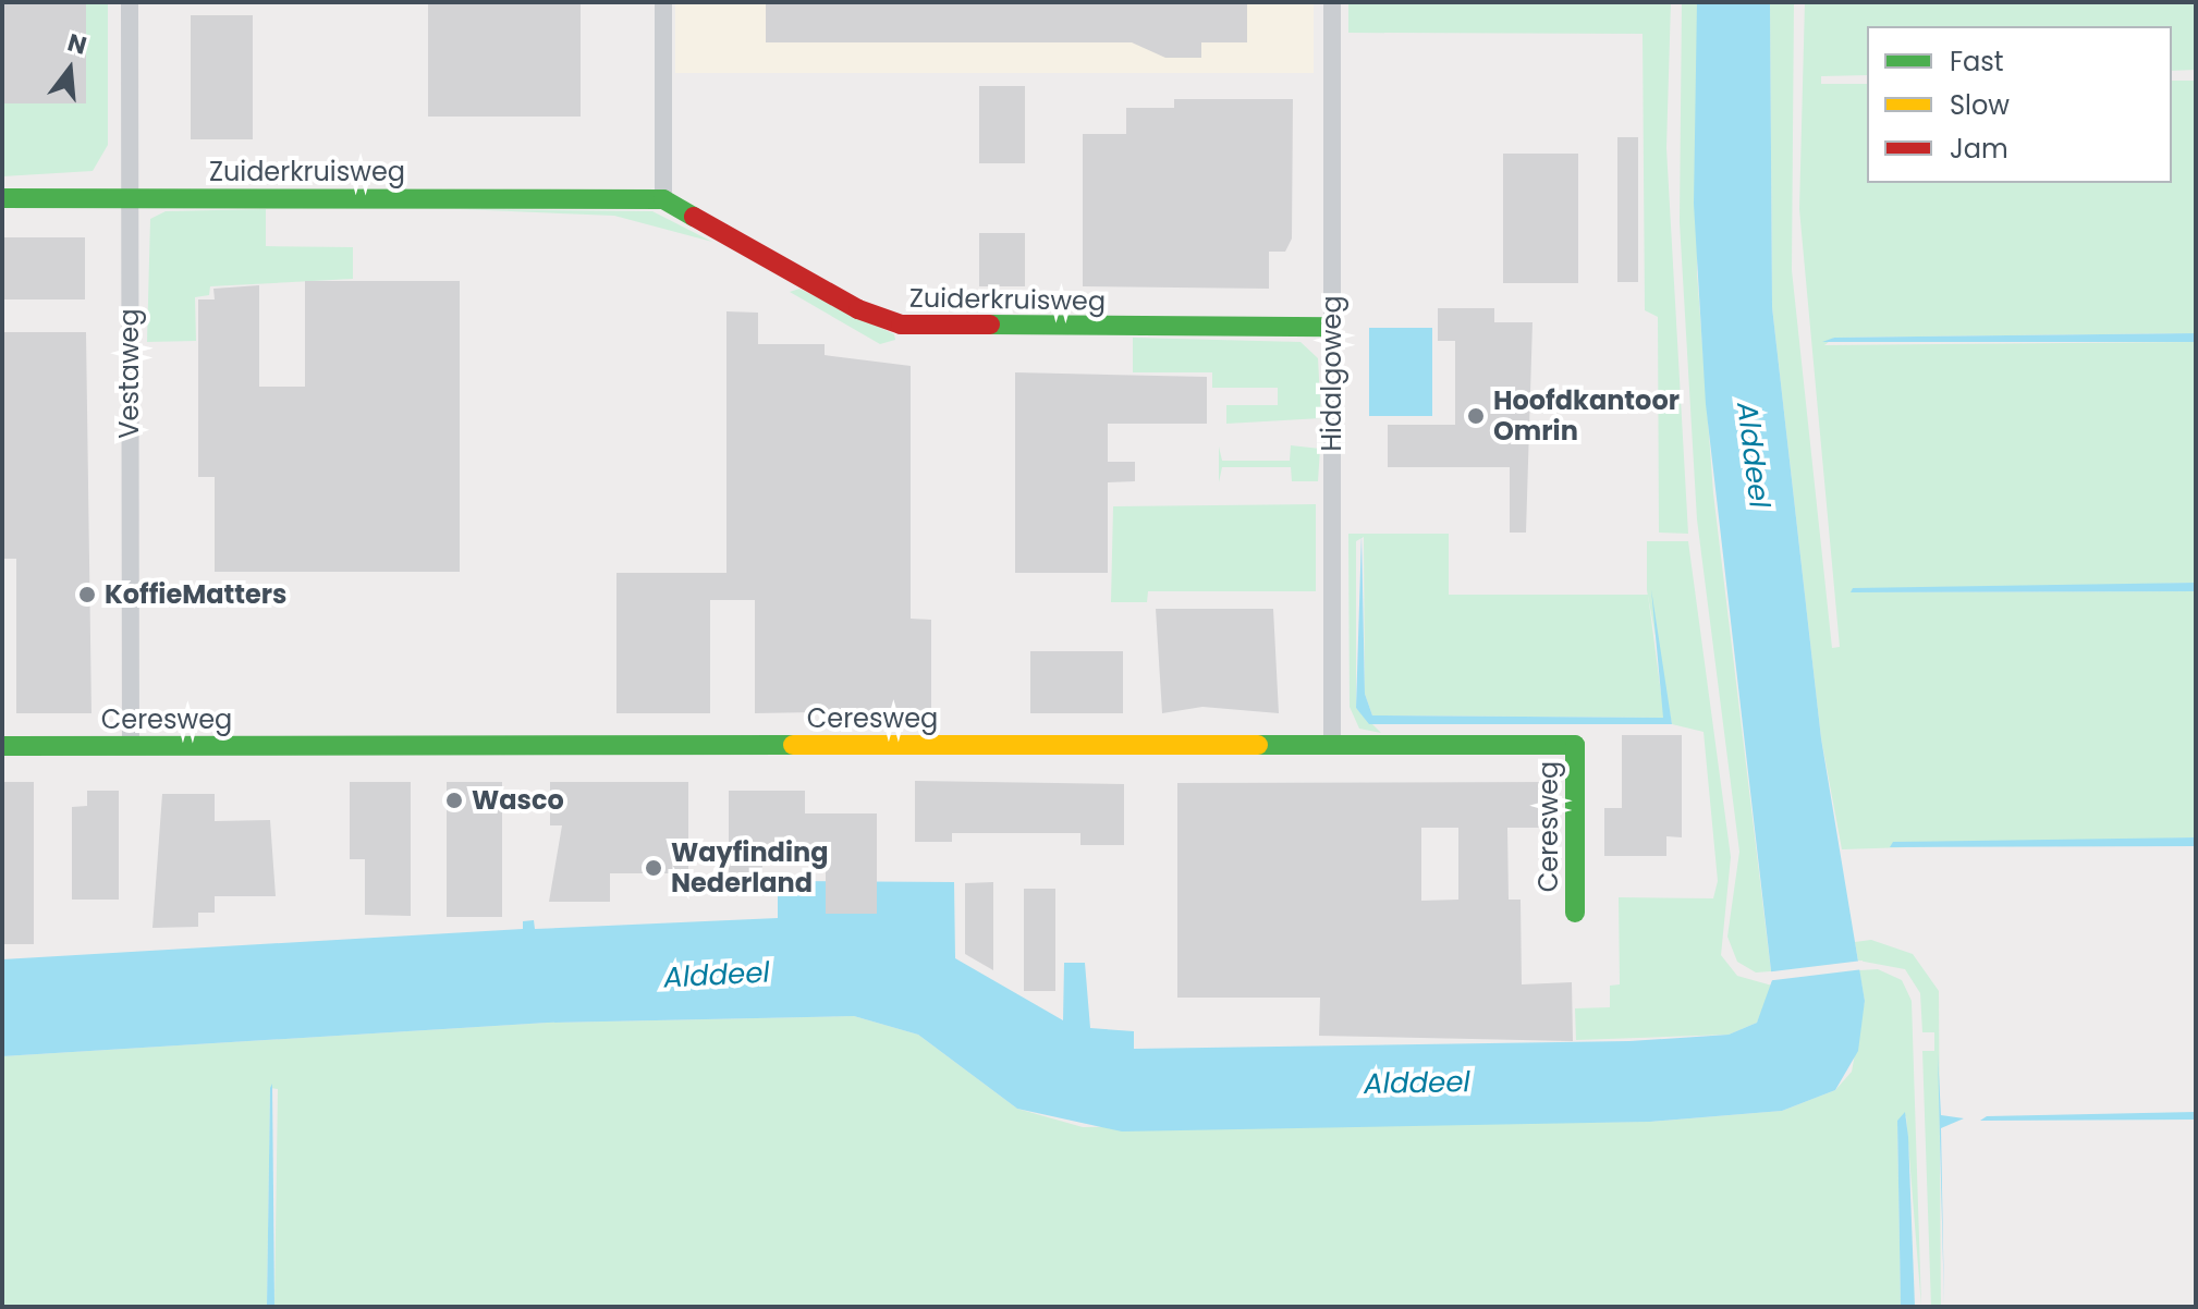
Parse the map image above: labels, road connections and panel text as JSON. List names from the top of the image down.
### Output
{
  "streets": {
    "street": [
      "Zuiderkruisweg",
      "Vestaweg",
      "Hidalgoweg",
      "Ceresweg"
    ]
  },
  "crossings": [
    ["Zuiderkruisweg", "Vestaweg"],
    ["Zuiderkruisweg", "Hidalgoweg"],
    ["Vestaweg", "Ceresweg"],
    ["Hidalgoweg", "Ceresweg"]
  ],
  "water": ["Alddeel"],
  "places": [
    "Hoofdkantoor Omrin",
    "KoffieMatters",
    "Wasco",
    "Wayfinding Nederland"
  ],
  "legend": ["Fast", "Slow", "Jam"],
  "north": "top"
}
